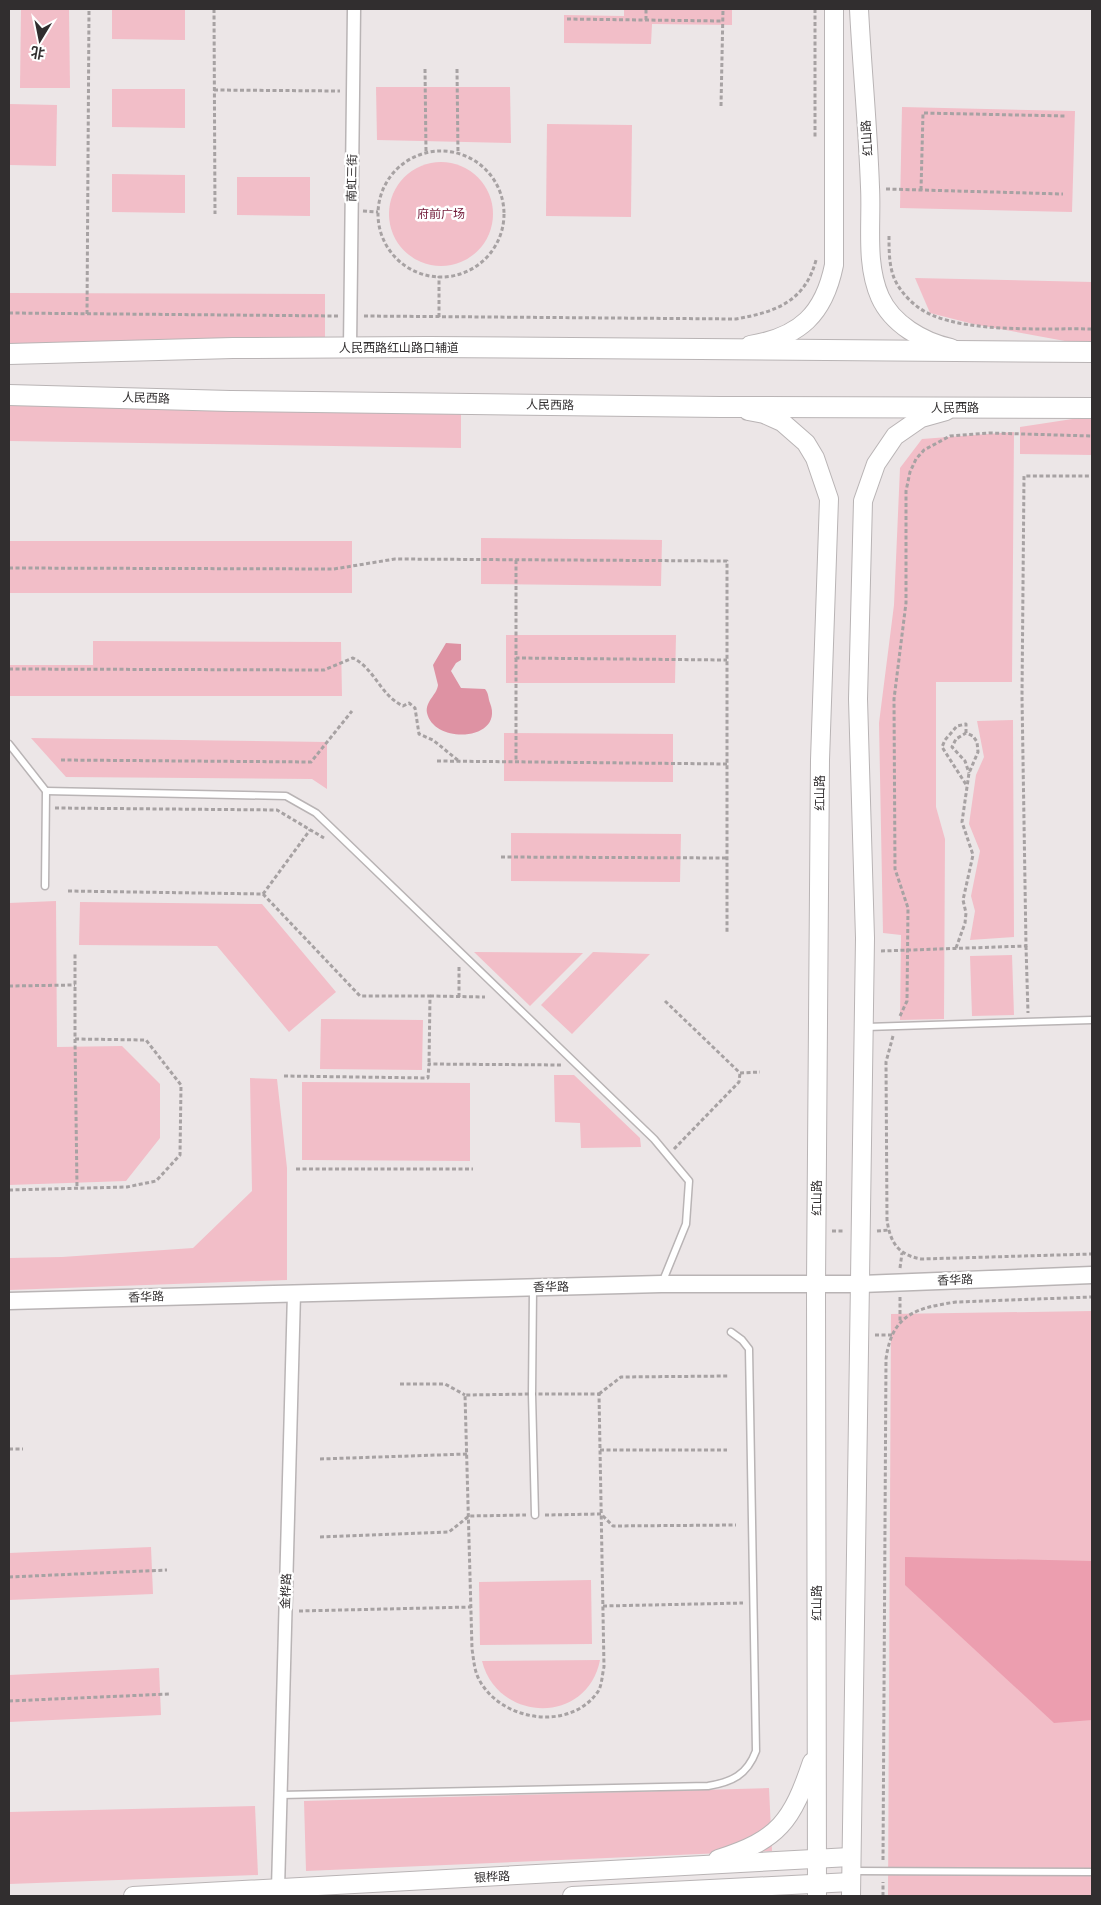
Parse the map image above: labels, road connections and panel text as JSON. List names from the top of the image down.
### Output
{
  "streets": {
    "main road": [
      "红山路",
      "人民西路红山路口辅道",
      "人民西路",
      "银桦路"
    ],
    "street": ["南虹三街", "香华路", "金桦路"]
  },
  "crossings": [
    ["红山路", "人民西路"],
    ["红山路", "香华路"],
    ["红山路", "银桦路"],
    ["南虹三街", "人民西路红山路口辅道"],
    ["香华路", "金桦路"],
    ["金桦路", "银桦路"]
  ],
  "parks": ["府前广场"],
  "north": "bottom"
}
